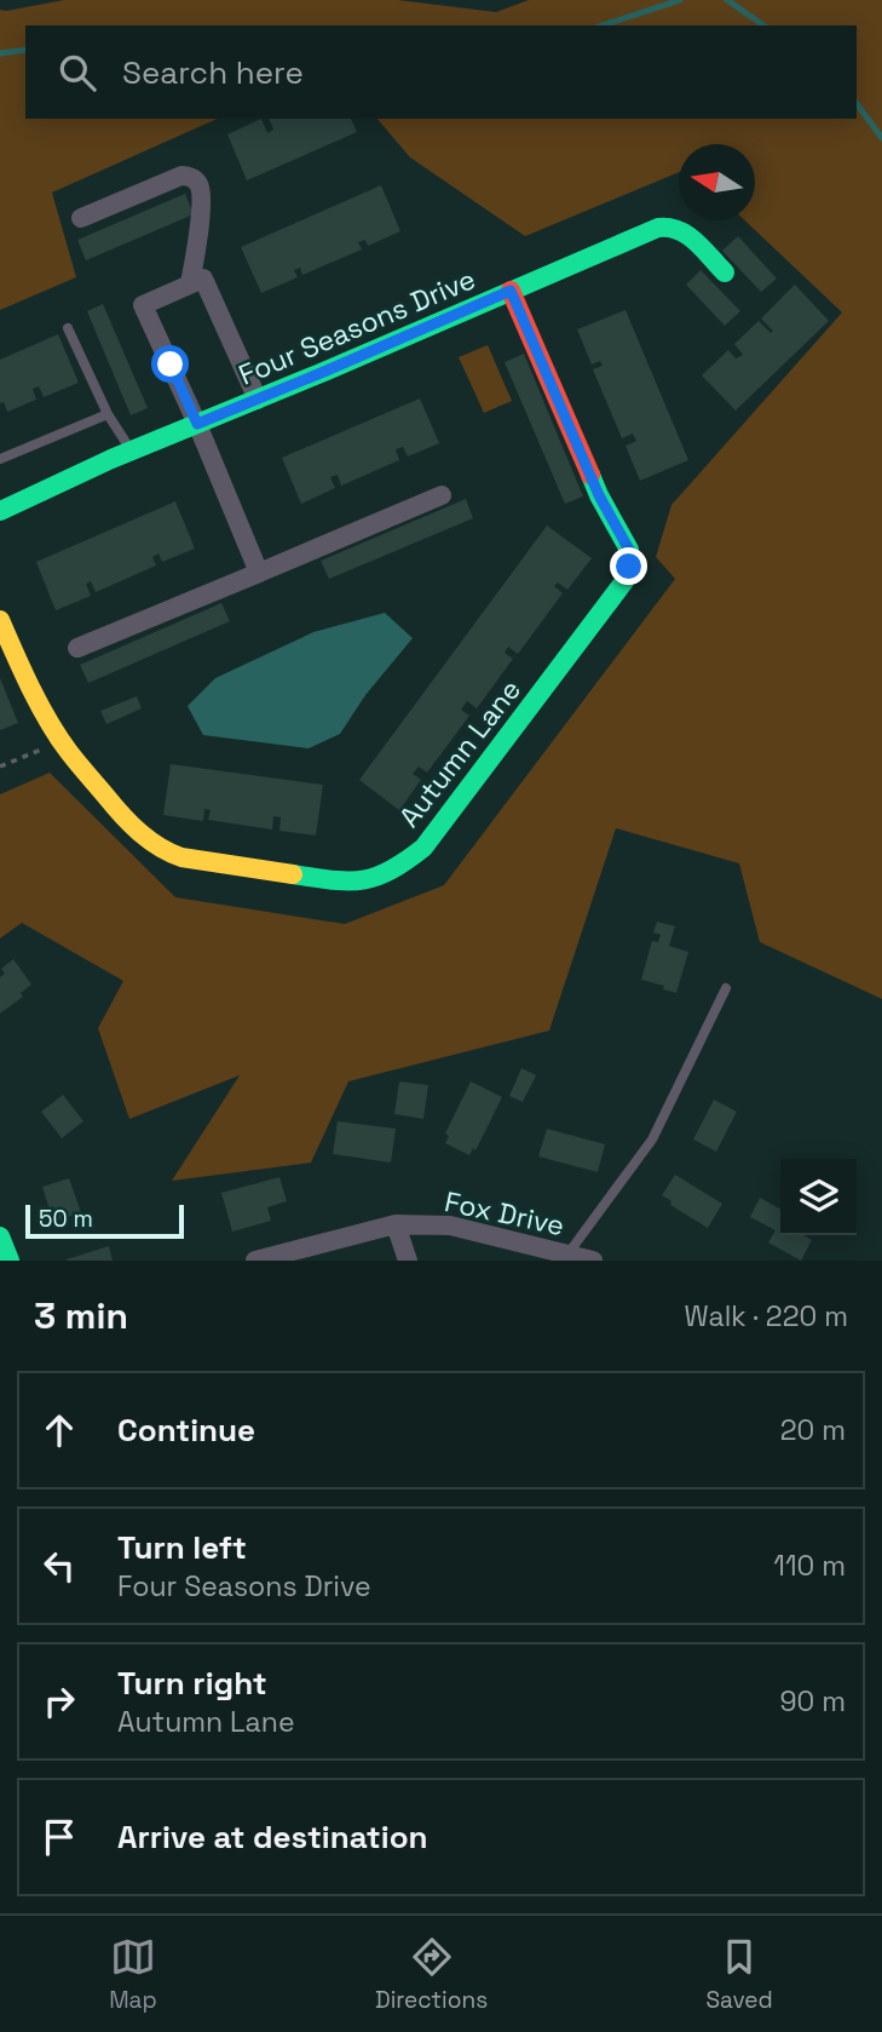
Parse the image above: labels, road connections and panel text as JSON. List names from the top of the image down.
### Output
{
  "streets": {
    "street": ["Four Seasons Drive", "Autumn Lane", "Fox Drive"]
  },
  "crossings": [
    ["Four Seasons Drive", "Autumn Lane"]
  ],
  "scale_bar": "50 m",
  "north": "left",
  "page": {
    "search": "Search here",
    "scale": "50 m",
    "heading": ["3 min", "Walk · 220 m"],
    "list": [
      ["Continue", "20 m"],
      ["Turn left", "Four Seasons Drive", "110 m"],
      ["Turn right", "Autumn Lane", "90 m"],
      "Arrive at destination"
    ],
    "nav": ["Map", "Directions", "Saved"]
  }
}
